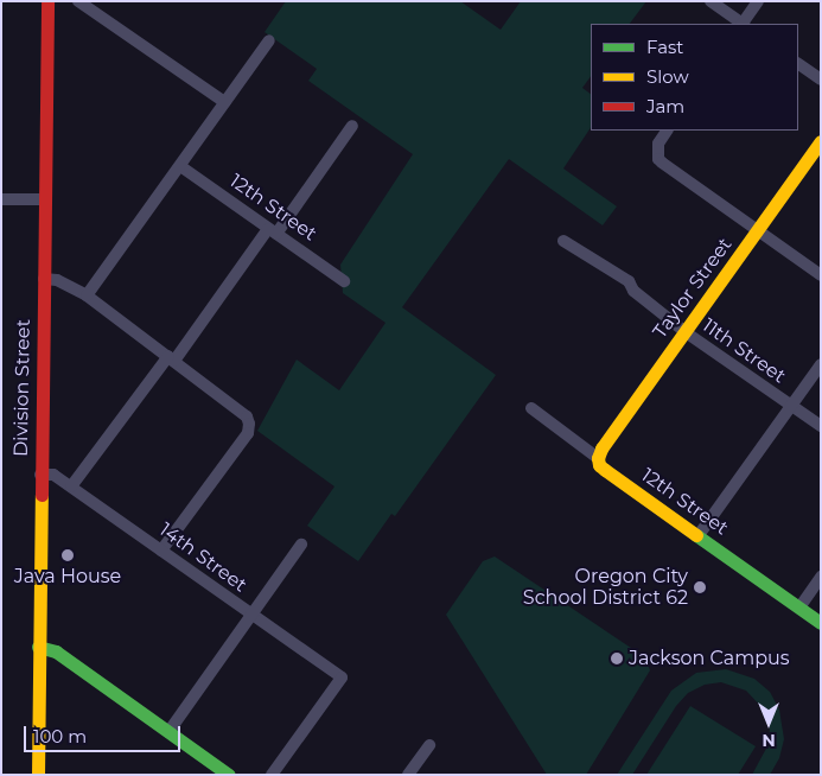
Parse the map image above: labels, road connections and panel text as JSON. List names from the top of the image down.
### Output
{
  "streets": {
    "street": [
      "12th Street",
      "Taylor Street",
      "11th Street",
      "Division Street",
      "14th Street"
    ]
  },
  "crossings": [
    ["12th Street", "Taylor Street"],
    ["Taylor Street", "11th Street"],
    ["Division Street", "14th Street"]
  ],
  "places": ["Java House", "Oregon City School District 62", "Jackson Campus"],
  "legend": ["Fast", "Slow", "Jam"],
  "scale_bar": "100 m",
  "north": "bottom"
}
